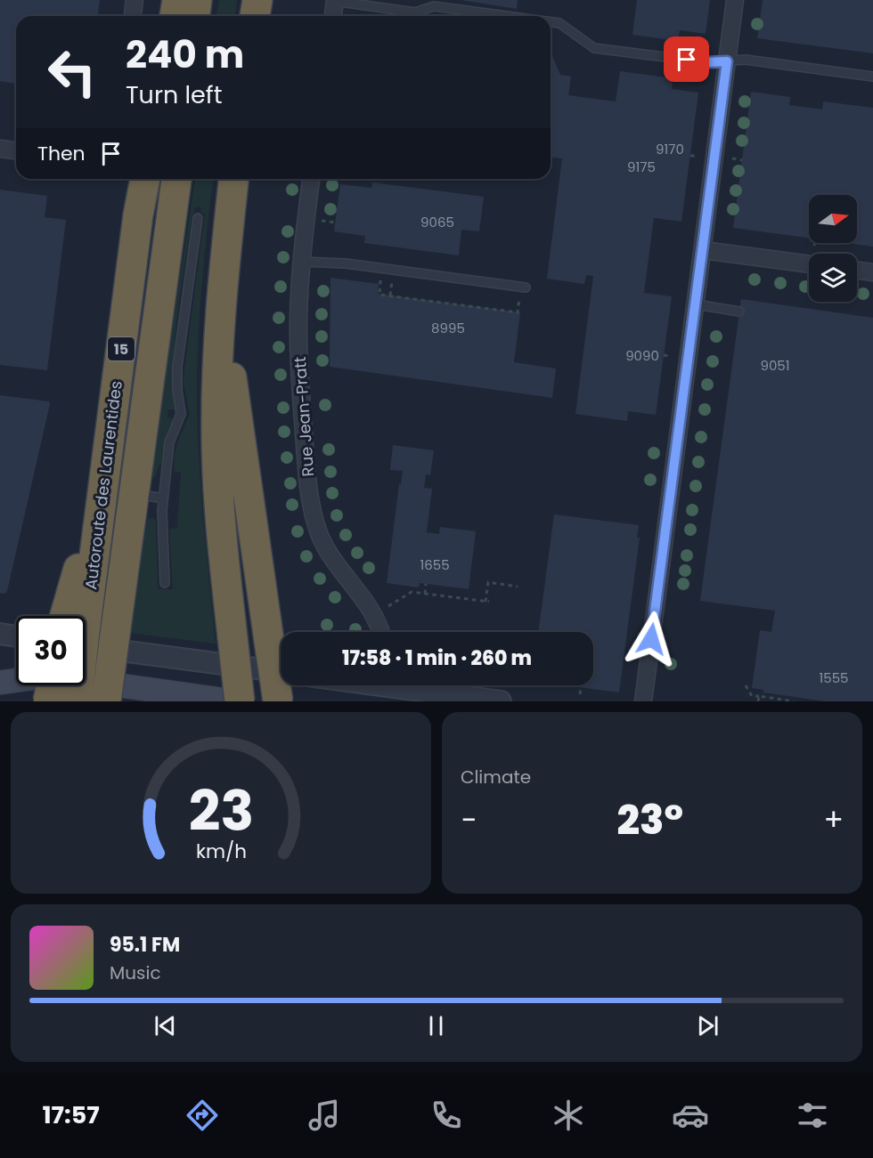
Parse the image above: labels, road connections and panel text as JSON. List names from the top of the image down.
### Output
{
  "streets": {
    "highway": ["15", "Autoroute des Laurentides"],
    "street": ["Rue Jean-Pratt"]
  },
  "house_numbers": [
    "9170",
    "9175",
    "9065",
    "8995",
    "9090",
    "9051",
    "1655",
    "1555"
  ],
  "north": "right",
  "page": {
    "turn": ["240 m", "Turn left"],
    "then": "Then",
    "limit": "30",
    "trip": "17:58 · 1 min · 260 m",
    "tile": "Climate",
    "heat": ["−", "23°", "+"],
    "song": ["95.1 FM", "Music"],
    "tabs": "17:57",
    "gauge": ["23", "km/h"]
  }
}
